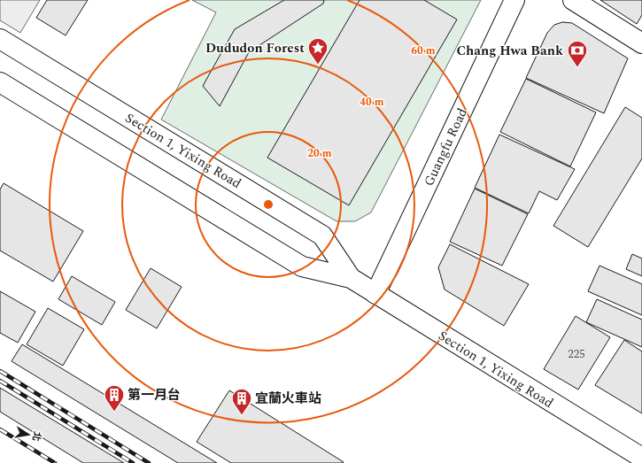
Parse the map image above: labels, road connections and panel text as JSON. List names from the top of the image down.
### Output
{
  "streets": {
    "street": ["Guangfu Road", "Section 1, Yixing Road"]
  },
  "crossings": [
    ["Guangfu Road", "Section 1, Yixing Road"]
  ],
  "places": {
    "place": ["Dududon Forest"],
    "bank": ["Chang Hwa Bank"],
    "building": ["第一月台", "宜蘭火車站"]
  },
  "house_numbers": ["225"],
  "north": "right",
  "rings": ["60 m", "40 m", "20 m"]
}
